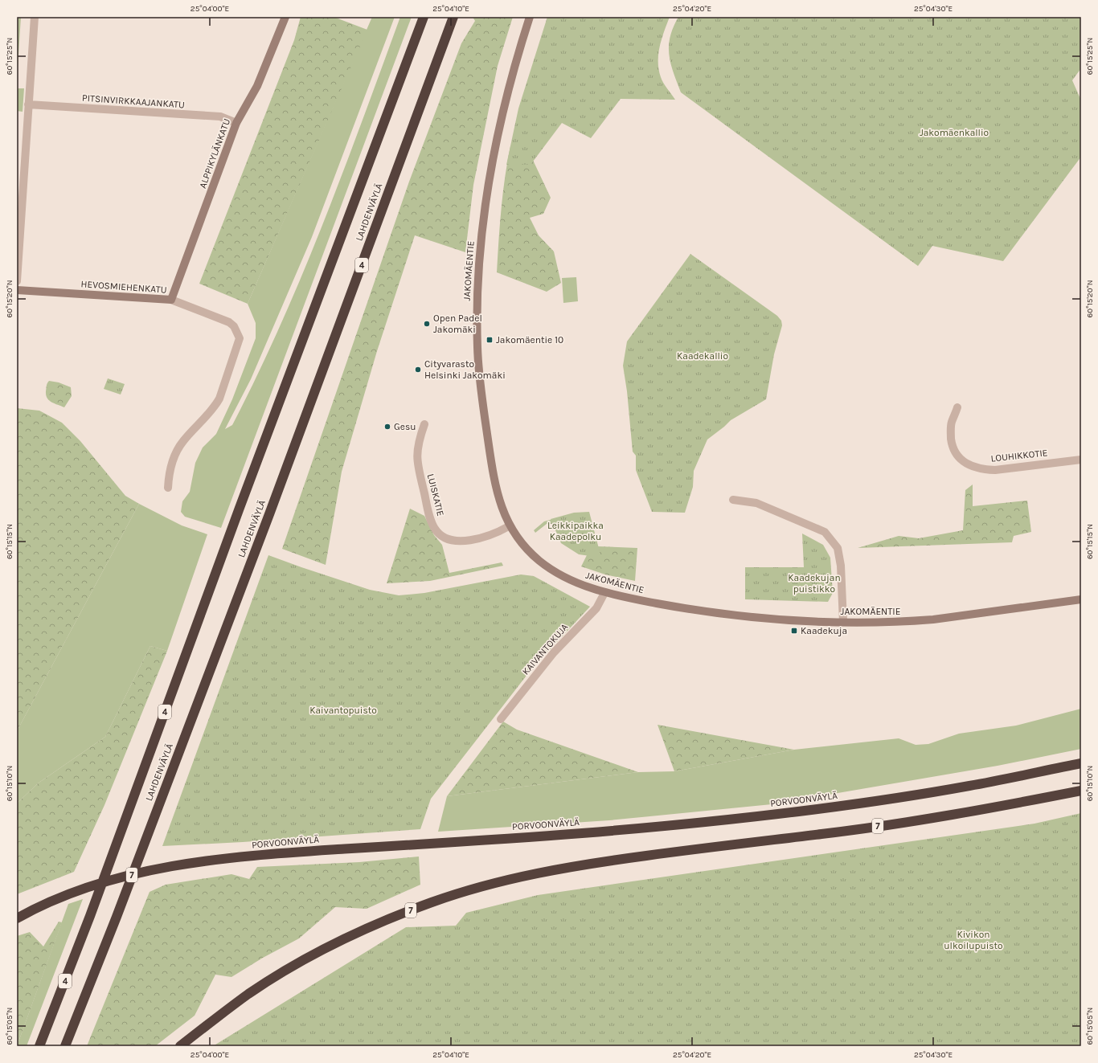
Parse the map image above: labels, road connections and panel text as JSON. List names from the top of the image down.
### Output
{
  "streets": {
    "highway": [
      "LAHDENVÄYLÄ",
      "4",
      "PORVOONVÄYLÄ",
      "7"
    ],
    "street": [
      "PITSINVIRKKAAJANKATU",
      "ALPPIKYLÄNKATU",
      "JAKOMÄENTIE",
      "HEVOSMIEHENKATU",
      "LOUHIKKOTIE",
      "LUISKATIE",
      "KAIVANTOKUJA"
    ]
  },
  "crossings": [
    ["PITSINVIRKKAAJANKATU", "ALPPIKYLÄNKATU"],
    ["ALPPIKYLÄNKATU", "HEVOSMIEHENKATU"],
    ["JAKOMÄENTIE", "LUISKATIE"],
    ["JAKOMÄENTIE", "KAIVANTOKUJA"]
  ],
  "parks": [
    "Jakomäenkallio",
    "Kaadekallio",
    "Leikkipaikka Kaadepolku",
    "Kaadekujan puistikko",
    "Kaivantopuisto",
    "Kivikon ulkoilupuisto"
  ],
  "places": {
    "other": ["Open Padel Jakomäki", "Cityvarasto Helsinki Jakomäki", "Gesu"],
    "transit": ["Jakomäentie 10", "Kaadekuja"]
  },
  "coordinates": [
    "25°04'00\"E",
    "25°04'10\"E",
    "25°04'20\"E",
    "25°04'30\"E",
    "60°15'25\"N",
    "60°15'20\"N",
    "60°15'15\"N",
    "60°15'10\"N",
    "60°15'05\"N"
  ]
}
